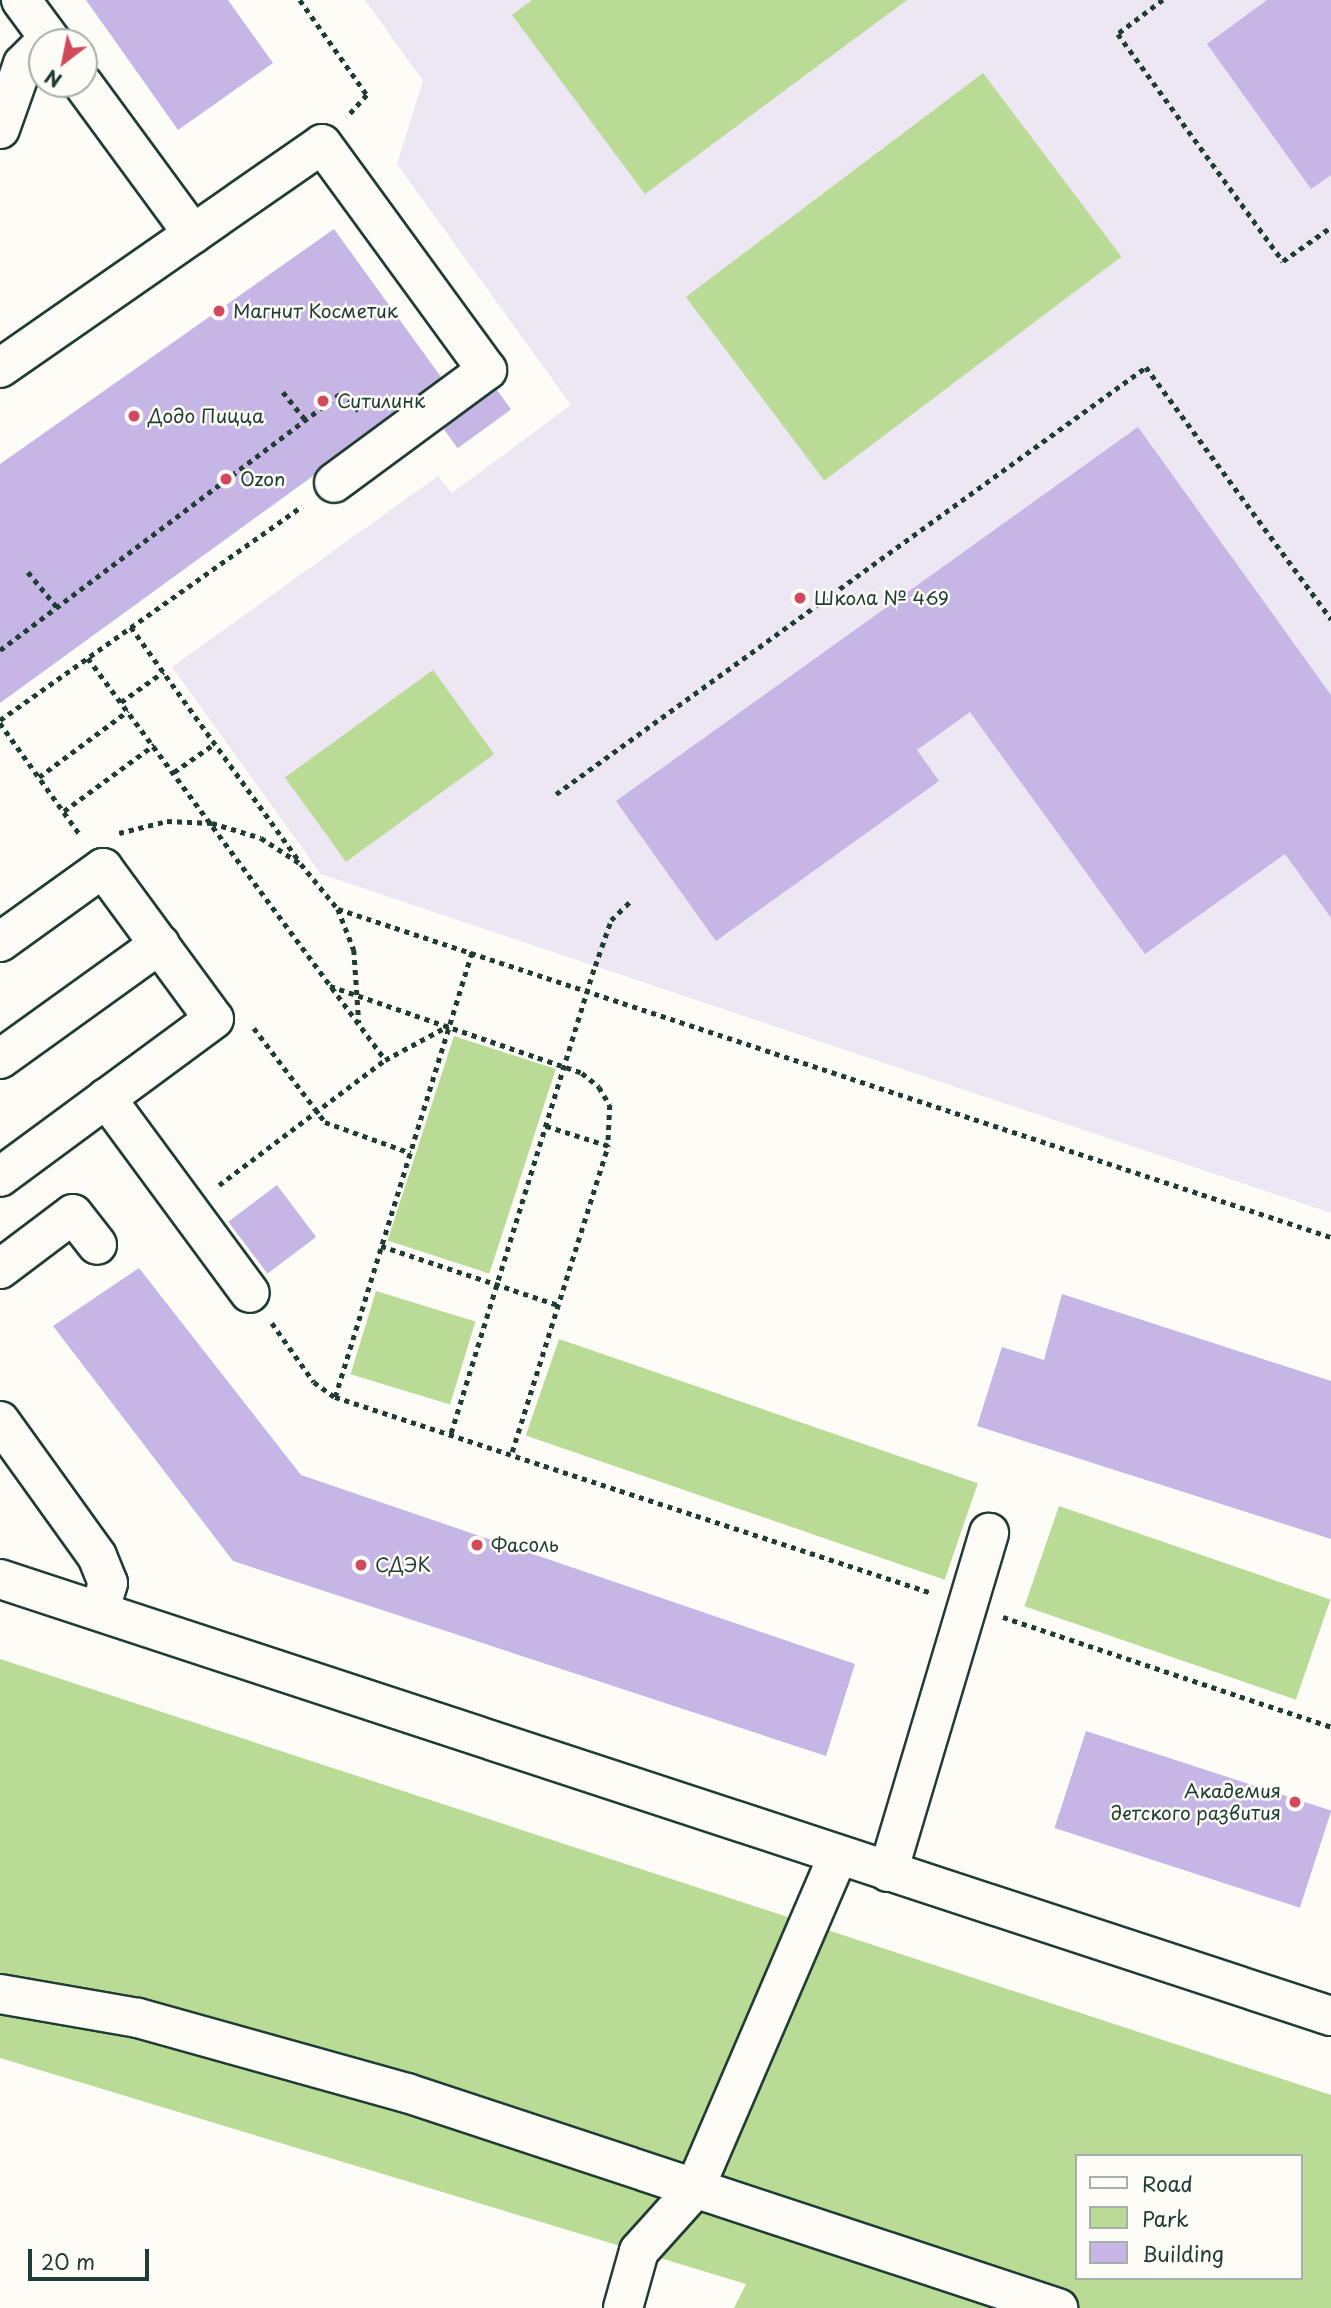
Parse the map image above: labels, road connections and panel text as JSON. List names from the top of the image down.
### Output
{
  "places": [
    "Магнит Косметик",
    "Ситилинк",
    "Додо Пицца",
    "Ozon",
    "Школа № 469",
    "Фасоль",
    "СДЭК",
    "Академия детского развития"
  ],
  "legend": ["Road", "Park", "Building"],
  "scale_bar": "20 m",
  "north": "bottom left"
}
